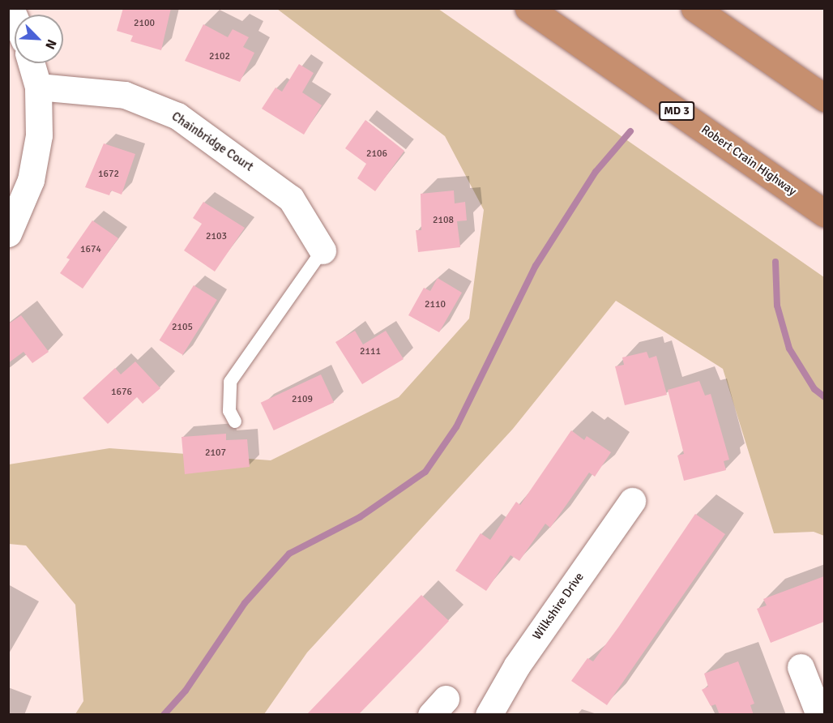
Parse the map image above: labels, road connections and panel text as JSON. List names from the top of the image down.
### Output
{
  "streets": {
    "highway": ["MD 3", "Robert Crain Highway"],
    "street": ["Chainbridge Court", "Wilkshire Drive"]
  },
  "house_numbers": [
    "2100",
    "2102",
    "2106",
    "1672",
    "2108",
    "2103",
    "1674",
    "2110",
    "2105",
    "2111",
    "1676",
    "2109",
    "2107"
  ],
  "north": "bottom right"
}
